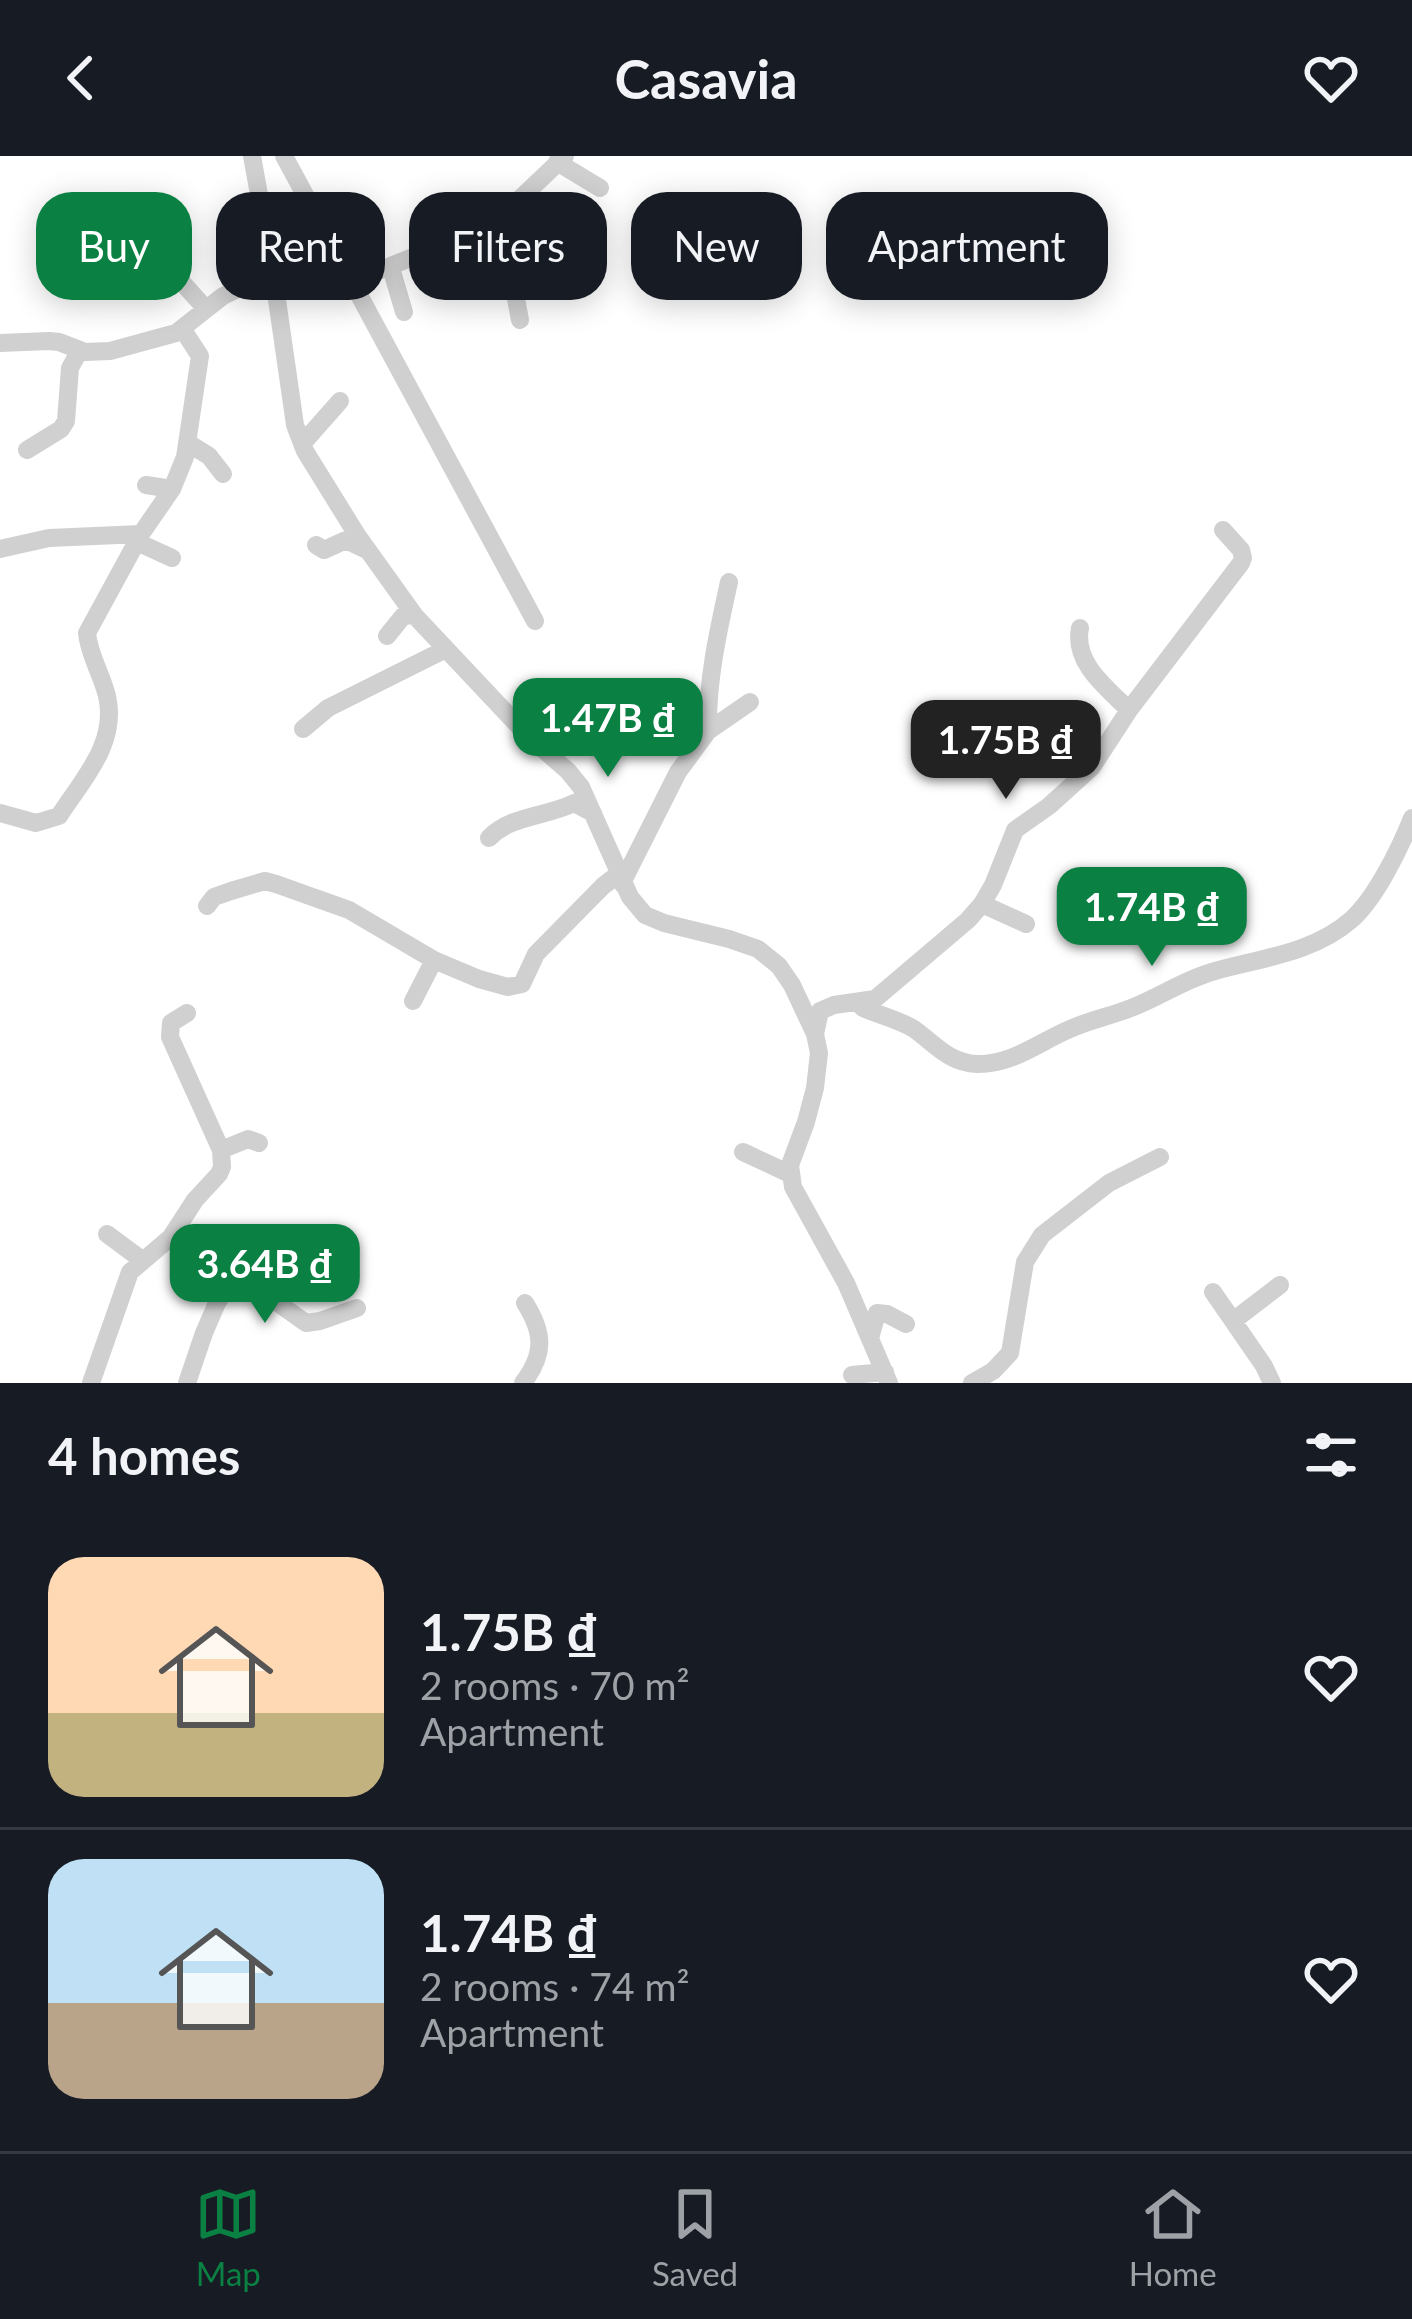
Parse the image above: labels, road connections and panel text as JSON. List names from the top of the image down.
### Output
{
  "page": {
    "header": "Casavia",
    "chip": [
      "Buy",
      "Rent",
      "Filters",
      "New",
      "Apartment"
    ],
    "price": [
      "1.47B ₫",
      "1.75B ₫",
      "1.74B ₫",
      "3.64B ₫"
    ],
    "heading": "4 homes",
    "list": [
      {
        "name": "1.75B ₫",
        "note": "2 rooms · 70 m² · Apartment"
      },
      {
        "name": "1.74B ₫",
        "note": "2 rooms · 74 m² · Apartment"
      }
    ],
    "tabs": ["Map", "Saved", "Home"]
  }
}
